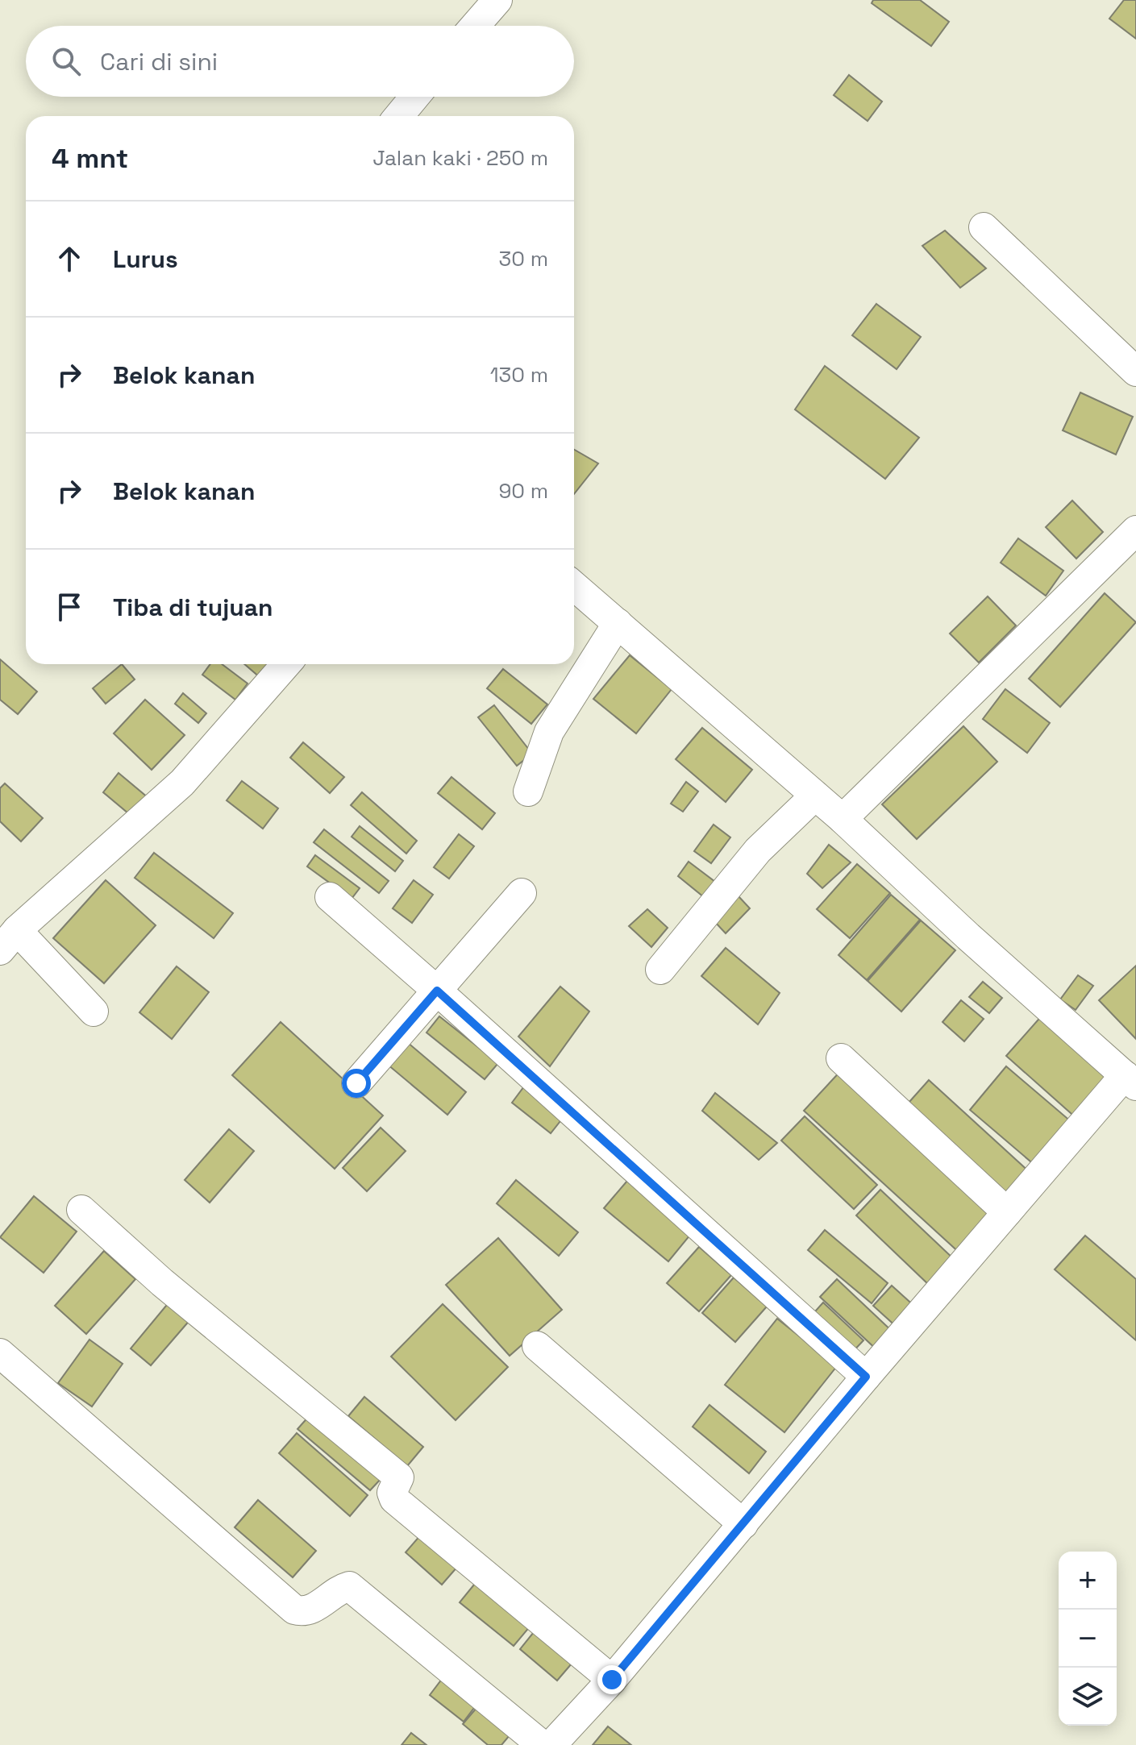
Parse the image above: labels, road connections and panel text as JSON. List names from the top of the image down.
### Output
{
  "page": {
    "search": "Cari di sini",
    "heading": ["4 mnt", "Jalan kaki · 250 m"],
    "list": [
      ["Lurus", "30 m"],
      ["Belok kanan", "130 m"],
      ["Belok kanan", "90 m"],
      "Tiba di tujuan"
    ],
    "map_buttons": ["+", "−"]
  }
}
